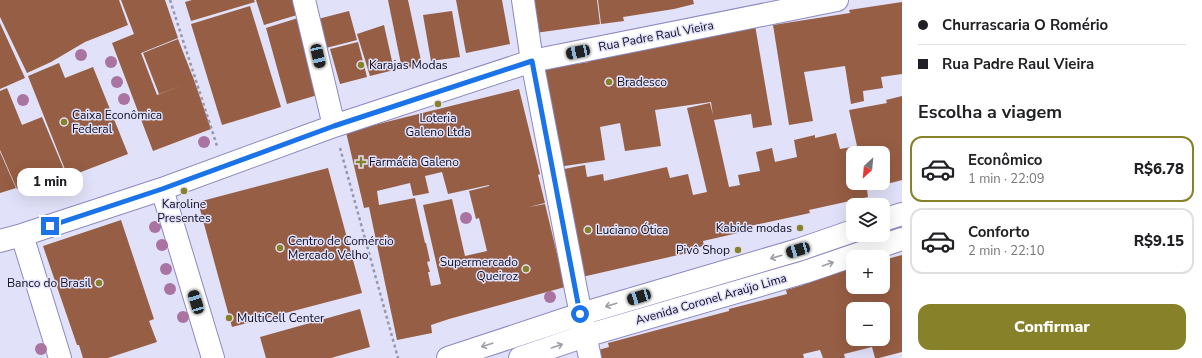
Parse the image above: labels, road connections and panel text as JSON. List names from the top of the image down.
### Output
{
  "streets": {
    "street": ["Rua Padre Raul Vieira", "Avenida Coronel Araújo Lima"]
  },
  "places": {
    "other": [
      "Karajas Modas",
      "Bradesco",
      "Loteria Galeno Ltda",
      "Caixa Econômica Federal",
      "Karoline Presentes",
      "Kabide modas",
      "Luciano Ótica",
      "Centro de Comércio Mercado Velho",
      "Pivô Shop",
      "Supermercado Queiroz",
      "Banco do Brasil",
      "MultiCell Center"
    ],
    "health": ["Farmácia Galeno"]
  },
  "north": "bottom left",
  "page": {
    "banner": ["Churrascaria O Romério", "Rua Padre Raul Vieira"],
    "heading": "Escolha a viagem",
    "list": [
      {
        "name": "Econômico",
        "note": "1 min · 22:09",
        "value": "R$6.78"
      },
      {
        "name": "Conforto",
        "note": "2 min · 22:10",
        "value": "R$9.15"
      }
    ],
    "map_buttons": ["+", "−"],
    "bubble": "1 min",
    "buttons": "Confirmar"
  }
}
